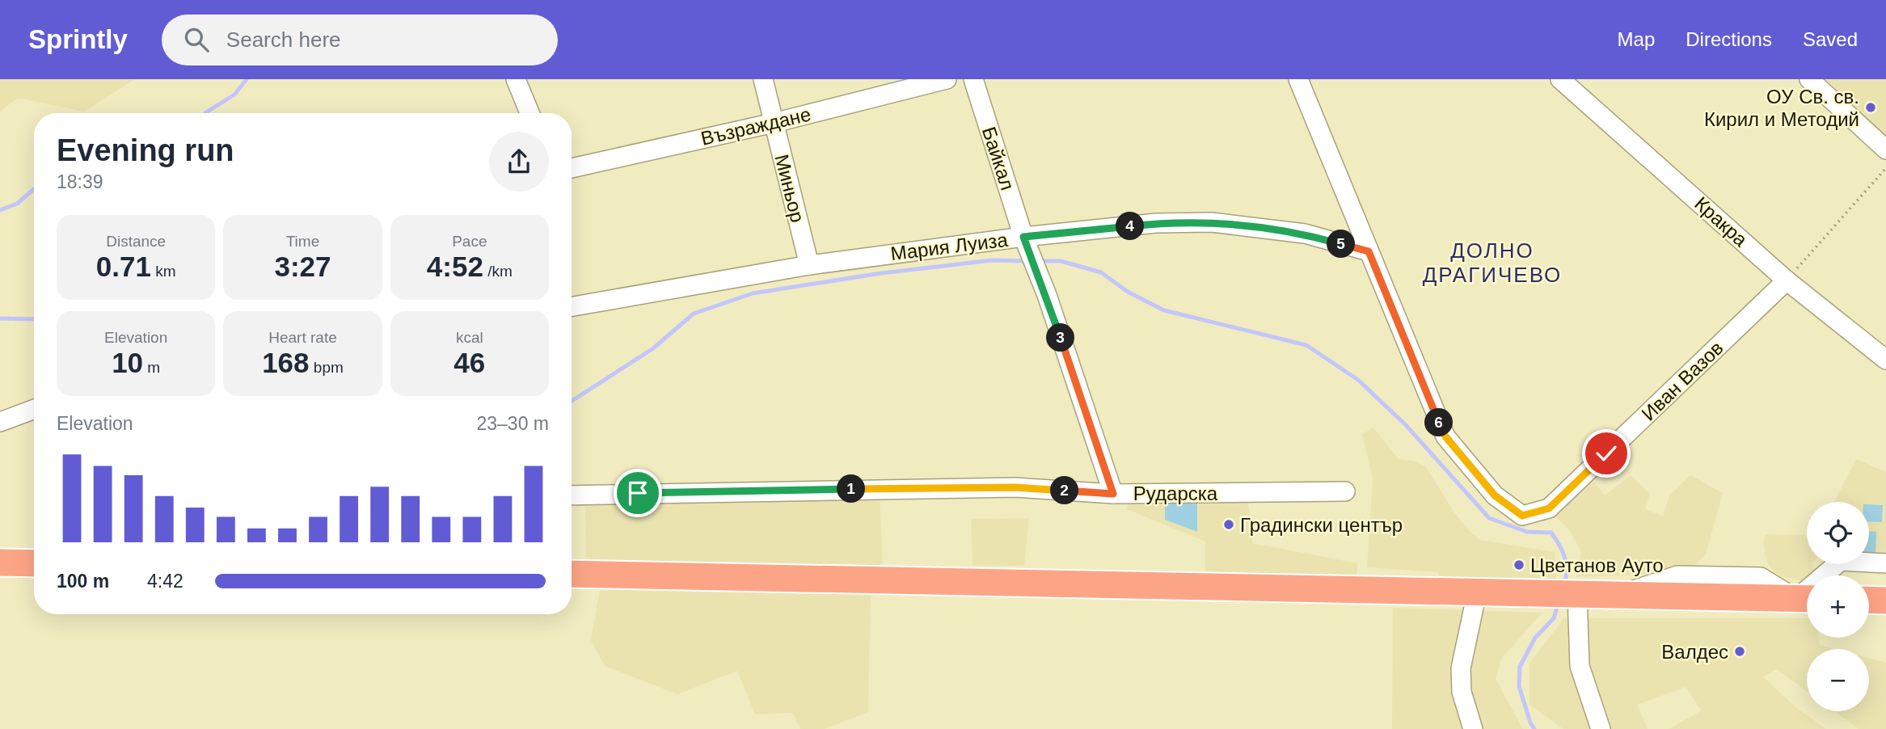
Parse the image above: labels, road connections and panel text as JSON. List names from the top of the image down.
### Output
{
  "streets": {
    "street": [
      "Възраждане",
      "Байкал",
      "Миньор",
      "Кракра",
      "Мария Луиза",
      "Иван Вазов",
      "Рударска"
    ]
  },
  "crossings": [
    ["Възраждане", "Миньор"],
    ["Байкал", "Мария Луиза"],
    ["Байкал", "Рударска"],
    ["Миньор", "Мария Луиза"],
    ["Кракра", "Иван Вазов"],
    ["Мария Луиза", "Иван Вазов"]
  ],
  "districts": ["ДОЛНО ДРАГИЧЕВО"],
  "places": [
    "ОУ Св. св. Кирил и Методий",
    "Градински център",
    "Цветанов Ауто",
    "Валдес"
  ],
  "page": {
    "header": "Sprintly",
    "search": "Search here",
    "nav": ["Map", "Directions", "Saved"],
    "heading": ["Evening run", "18:39"],
    "stats": [
      ["Distance", "0.71 km"],
      ["Time", "3:27"],
      ["Pace", "4:52 /km"],
      ["Elevation", "10 m"],
      ["Heart rate", "168 bpm"],
      ["kcal", "46"]
    ],
    "pins": [
      "4",
      "5",
      "3",
      "6",
      "1",
      "2"
    ],
    "chart": ["Elevation", "23–30 m"],
    "map_buttons": ["+", "−"],
    "list": [
      {
        "name": "100 m",
        "note": "4:42"
      }
    ]
  }
}
